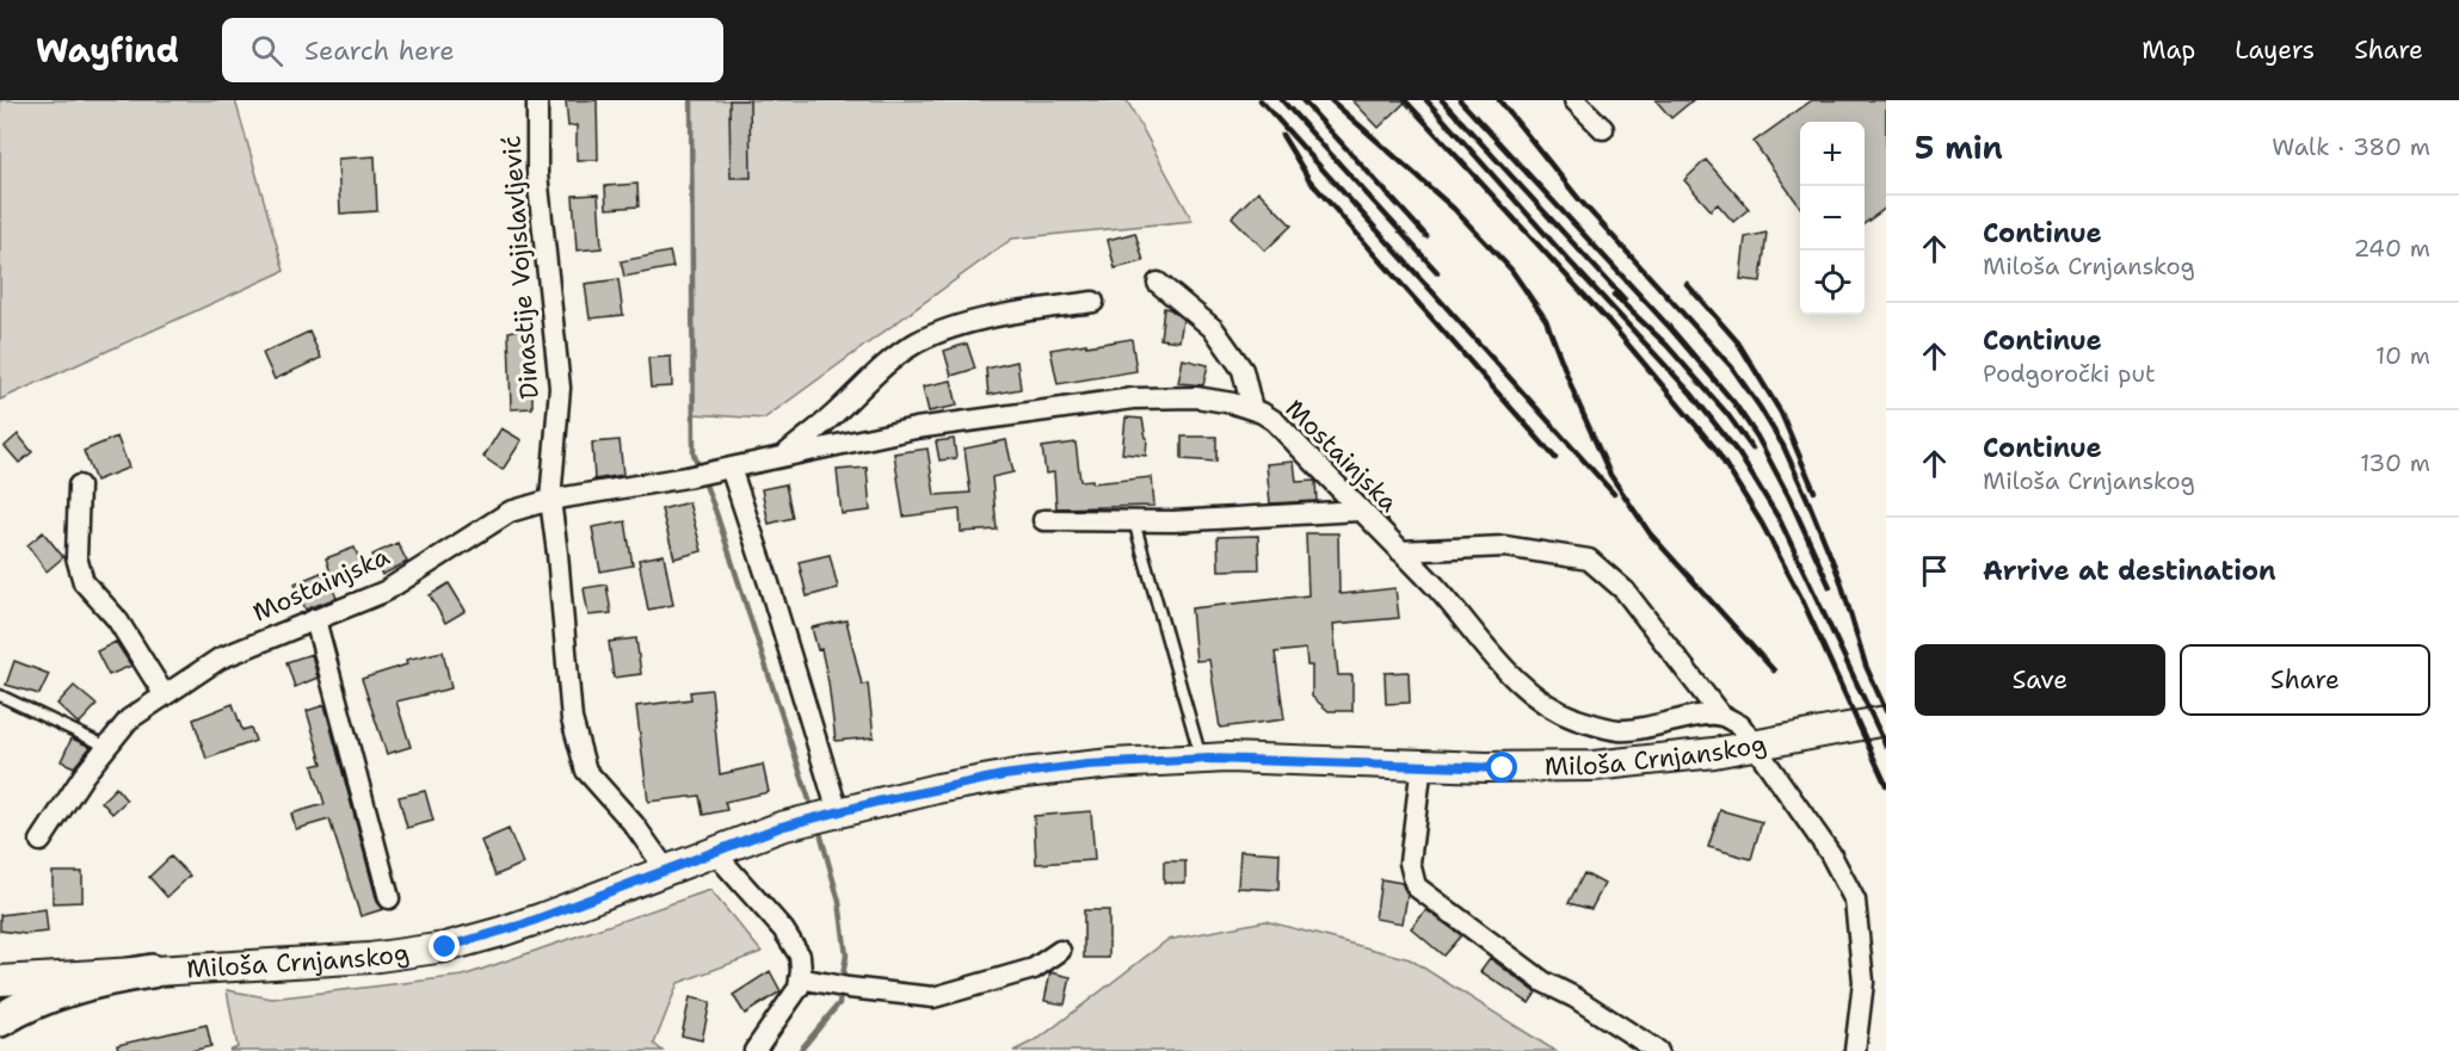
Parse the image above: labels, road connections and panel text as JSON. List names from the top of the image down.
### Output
{
  "streets": {
    "main road": ["Miloša Crnjanskog"],
    "street": ["Dinastije Vojislavljević", "Mostainjska"]
  },
  "crossings": [
    ["Dinastije Vojislavljević", "Mostainjska"],
    ["Dinastije Vojislavljević", "Miloša Crnjanskog"]
  ],
  "page": {
    "header": "Wayfind",
    "search": "Search here",
    "nav": ["Map", "Layers", "Share"],
    "heading": ["5 min", "Walk · 380 m"],
    "map_buttons": ["+", "−"],
    "list": [
      ["Continue", "Miloša Crnjanskog", "240 m"],
      ["Continue", "Podgoročki put", "10 m"],
      ["Continue", "Miloša Crnjanskog", "130 m"],
      "Arrive at destination"
    ],
    "buttons": ["Save", "Share"]
  }
}
